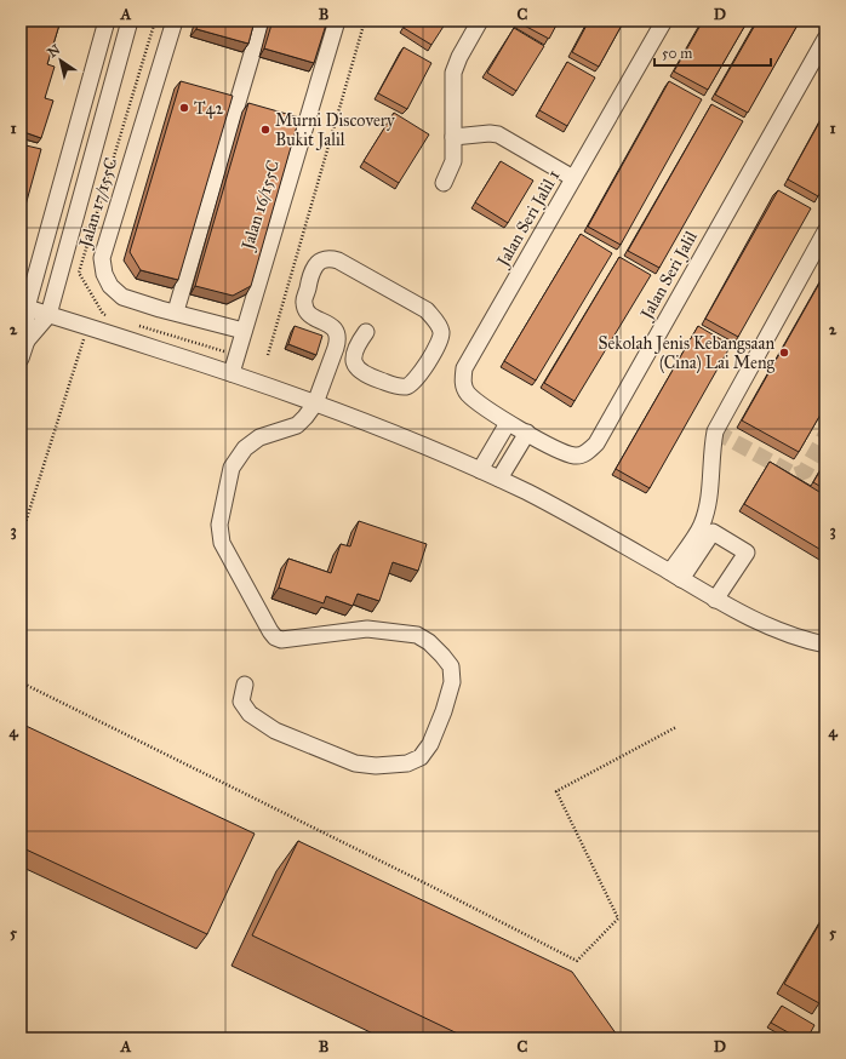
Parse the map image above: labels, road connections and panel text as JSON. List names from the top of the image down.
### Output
{
  "streets": {
    "street": [
      "Jalan 17/155C",
      "Jalan 16/155C",
      "Jalan Seri Jalil 1",
      "Jalan Seri Jalil"
    ]
  },
  "crossings": [
    ["Jalan 17/155C", "Jalan 16/155C"],
    ["Jalan Seri Jalil 1", "Jalan Seri Jalil"]
  ],
  "places": ["T42", "Murni Discovery Bukit Jalil", "Sekolah Jenis Kebangsaan (Cina) Lai Meng"],
  "scale_bar": "50 m",
  "north": "top left",
  "grid": {
    "columns": [
      "A",
      "B",
      "C",
      "D"
    ],
    "rows": [
      "1",
      "2",
      "3",
      "4",
      "5"
    ]
  }
}
